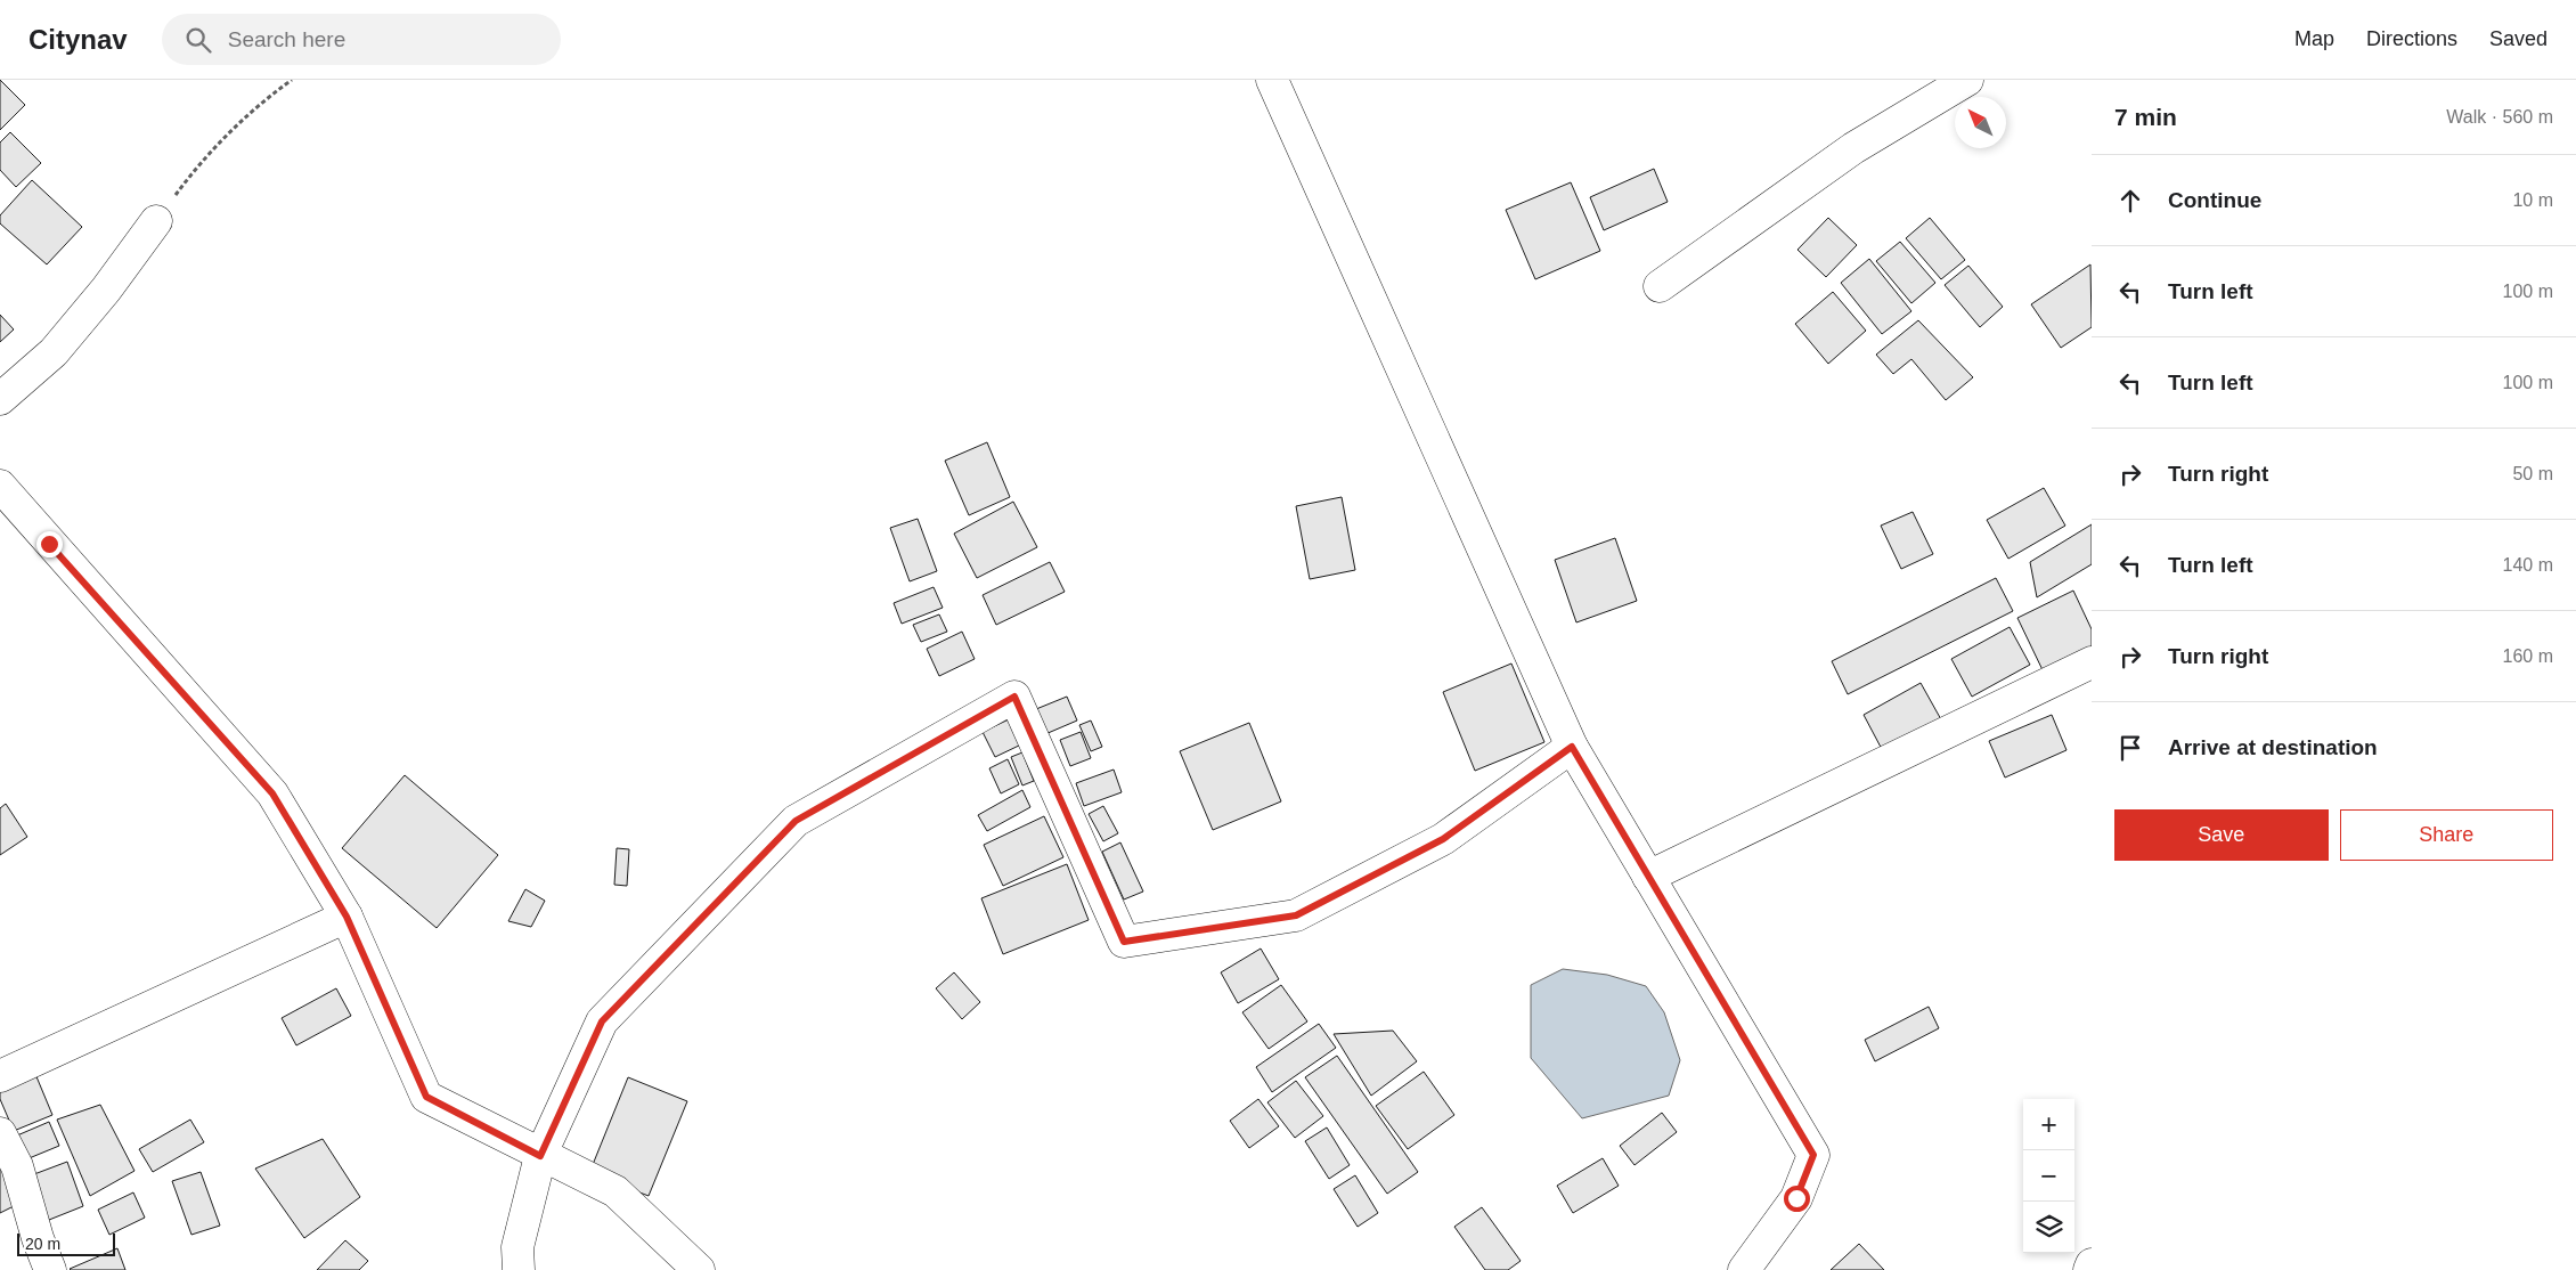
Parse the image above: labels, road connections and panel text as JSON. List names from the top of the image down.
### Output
{
  "scale_bar": "20 m",
  "north": "top left",
  "page": {
    "header": "Citynav",
    "search": "Search here",
    "nav": ["Map", "Directions", "Saved"],
    "heading": ["7 min", "Walk · 560 m"],
    "list": [
      ["Continue", "10 m"],
      ["Turn left", "100 m"],
      ["Turn left", "100 m"],
      ["Turn right", "50 m"],
      ["Turn left", "140 m"],
      ["Turn right", "160 m"],
      "Arrive at destination"
    ],
    "buttons": ["Save", "Share"],
    "map_buttons": ["+", "−"],
    "scale": "20 m"
  }
}
